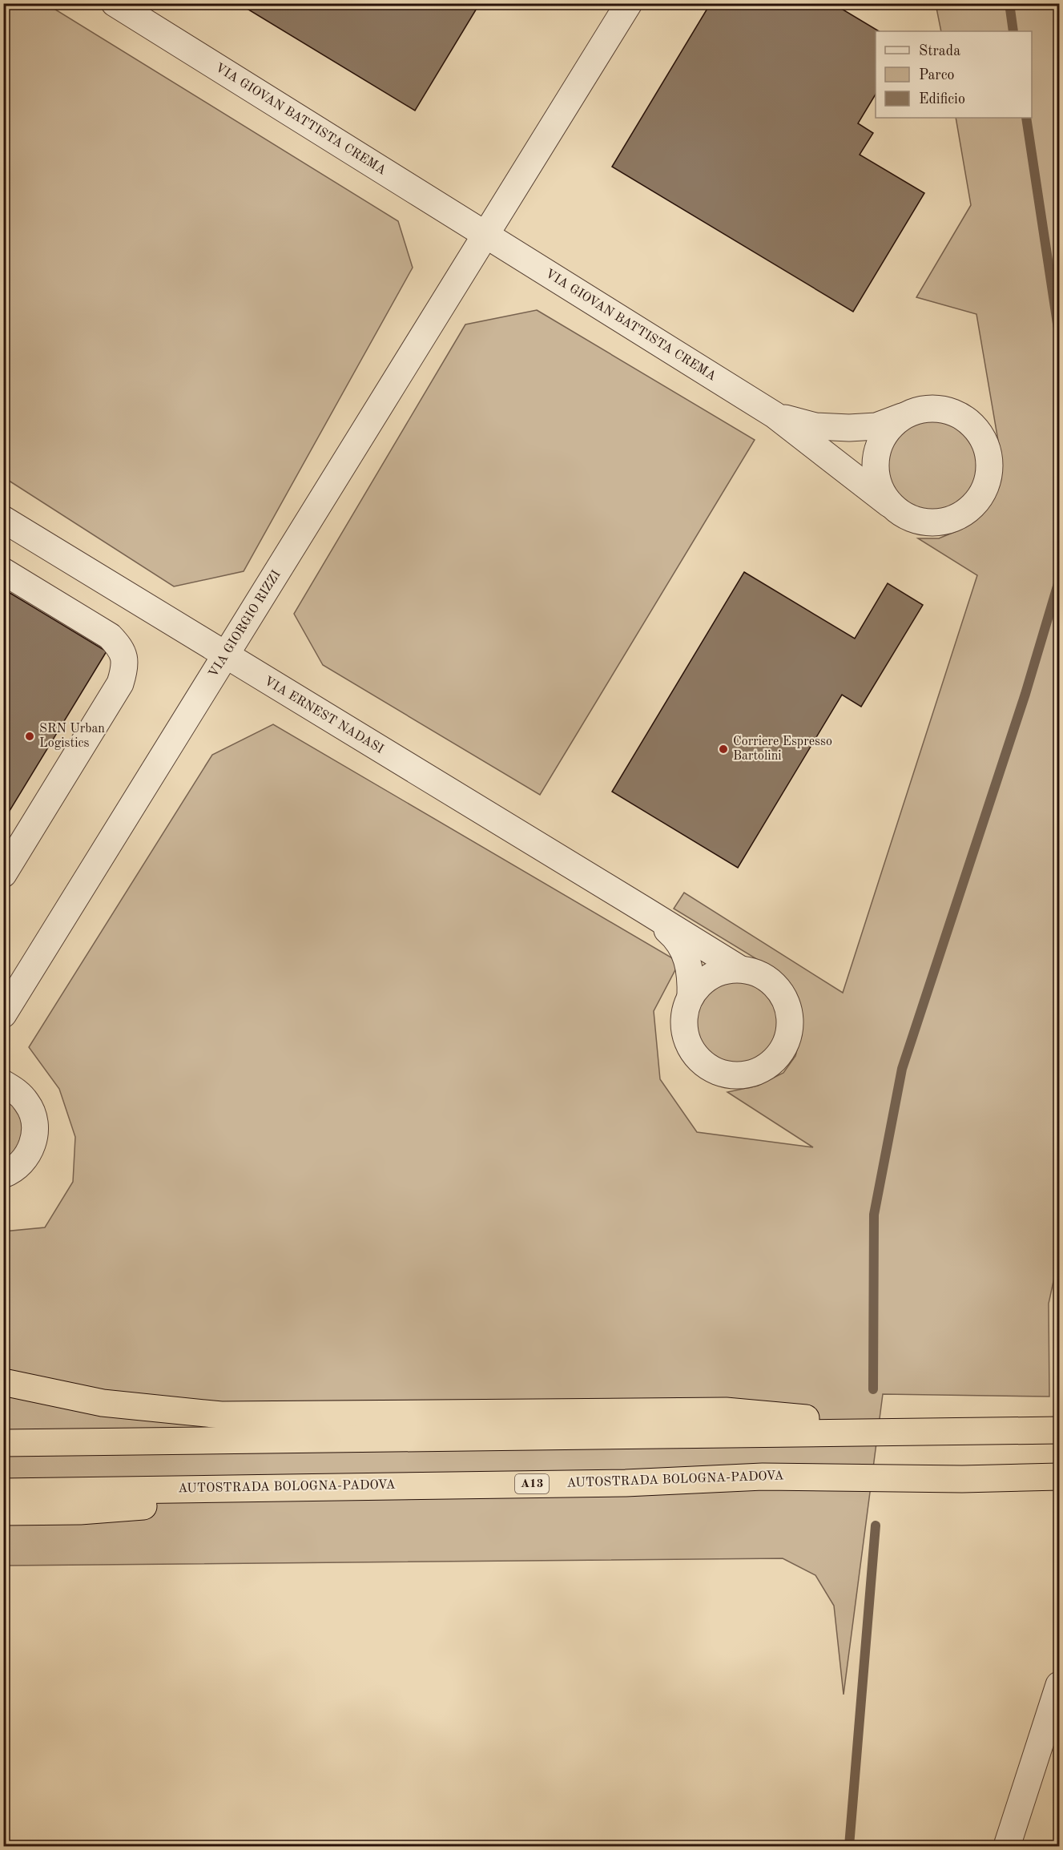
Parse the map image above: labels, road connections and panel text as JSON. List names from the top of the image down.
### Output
{
  "streets": {
    "highway": ["AUTOSTRADA BOLOGNA-PADOVA", "A13"],
    "street": ["VIA GIOVAN BATTISTA CREMA", "VIA GIORGIO RIZZI", "VIA ERNEST NADASI"]
  },
  "crossings": [
    ["VIA GIOVAN BATTISTA CREMA", "VIA GIORGIO RIZZI"],
    ["VIA GIORGIO RIZZI", "VIA ERNEST NADASI"],
    ["AUTOSTRADA BOLOGNA-PADOVA", "A13"]
  ],
  "places": ["SRN Urban Logistics", "Corriere Espresso Bartolini"],
  "legend": ["Strada", "Parco", "Edificio"]
}
